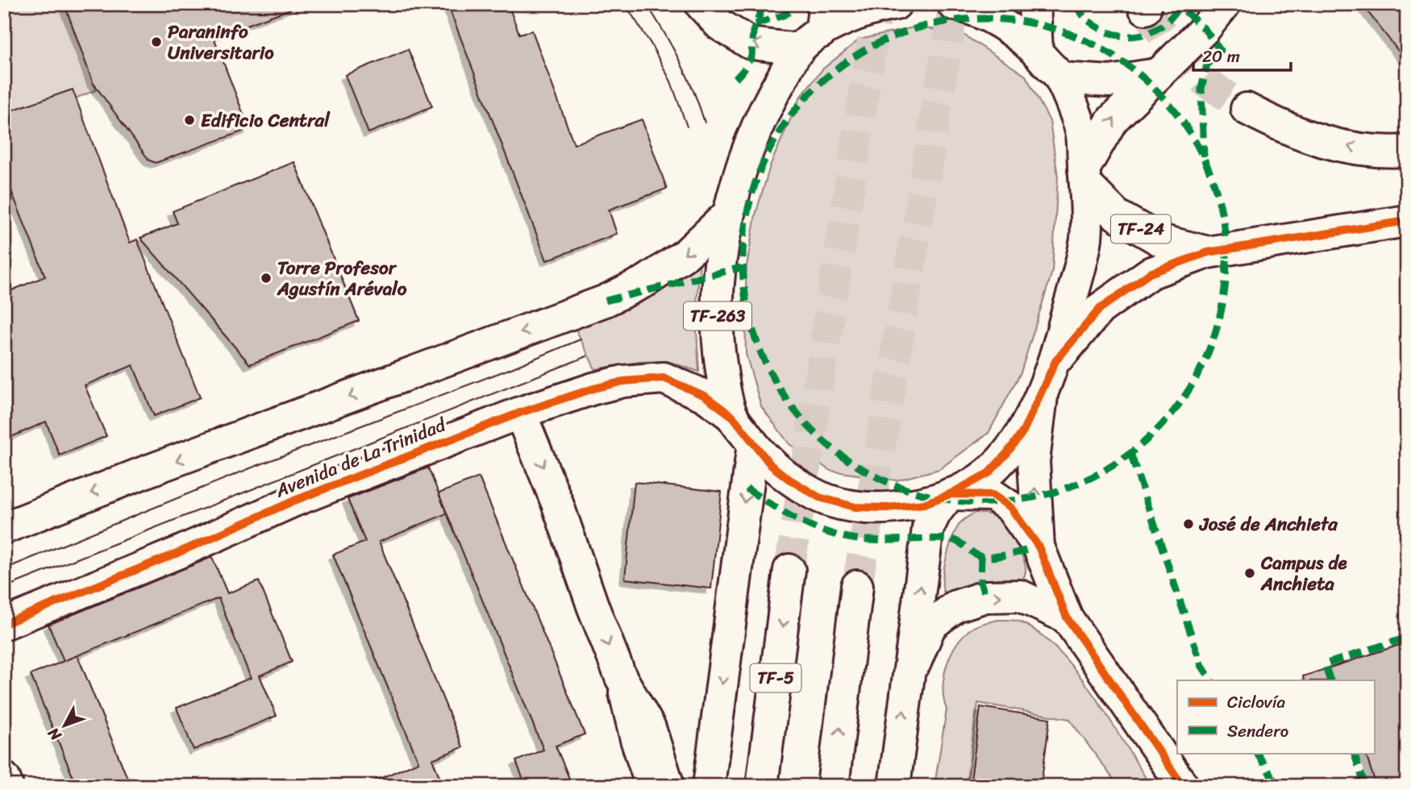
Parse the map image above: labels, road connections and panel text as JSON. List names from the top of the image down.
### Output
{
  "streets": {
    "main road": [
      "TF-24",
      "TF-263",
      "Avenida de La Trinidad",
      "TF-5"
    ]
  },
  "crossings": [
    ["TF-24", "TF-263"],
    ["TF-263", "Avenida de La Trinidad"]
  ],
  "places": [
    "Paraninfo Universitario",
    "Edificio Central",
    "Torre Profesor Agustín Arévalo",
    "José de Anchieta",
    "Campus de Anchieta"
  ],
  "legend": ["Ciclovía", "Sendero"],
  "scale_bar": "20 m",
  "north": "bottom left"
}
